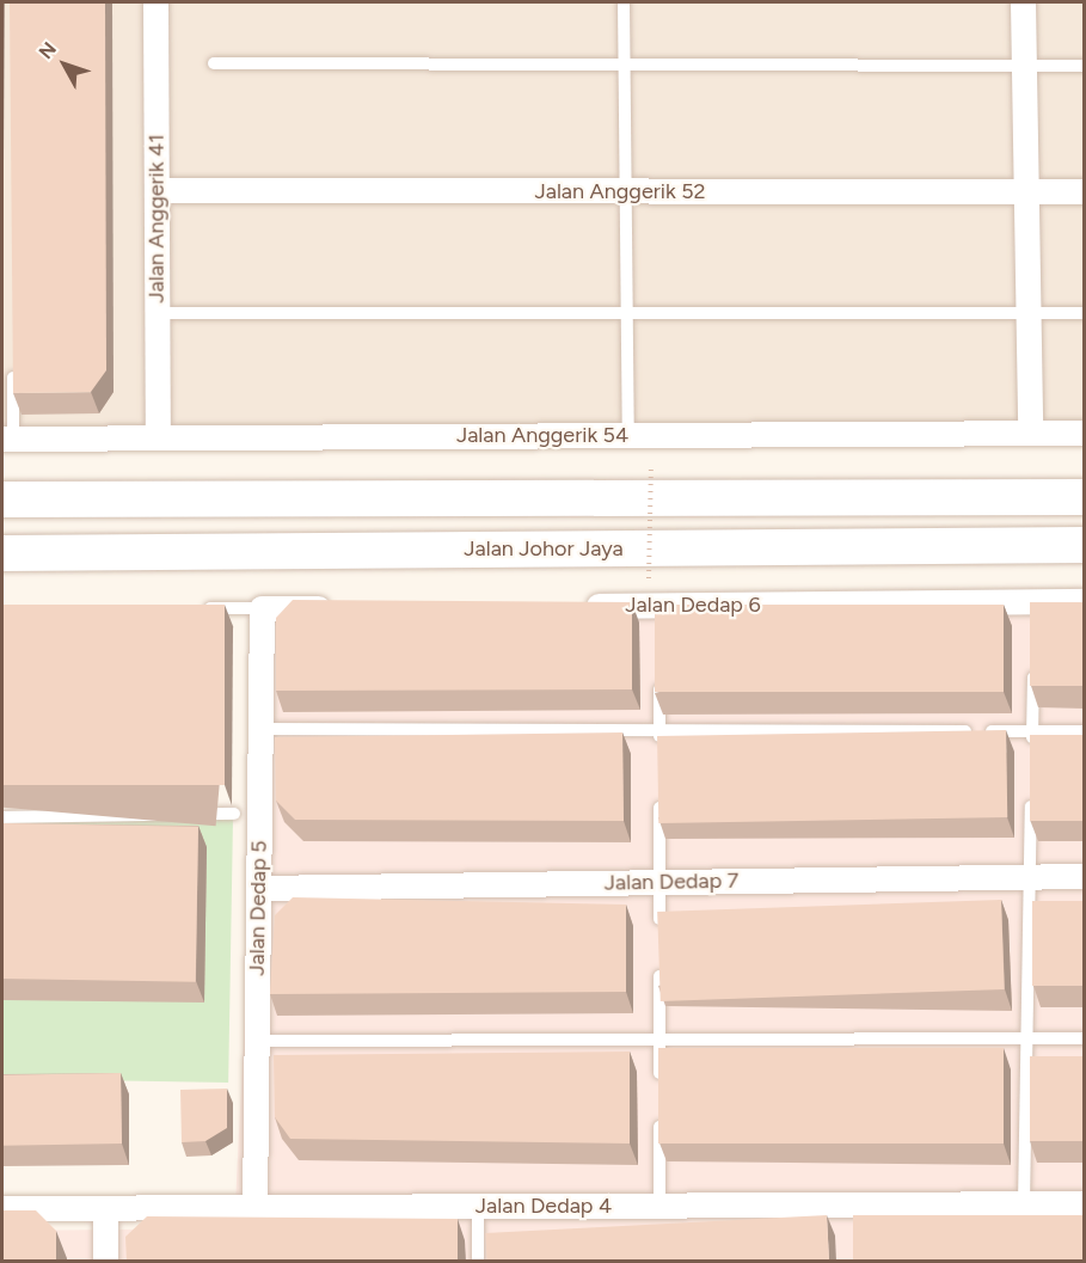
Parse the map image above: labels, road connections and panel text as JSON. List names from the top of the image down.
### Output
{
  "streets": {
    "main road": ["Jalan Johor Jaya"],
    "street": [
      "Jalan Anggerik 52",
      "Jalan Anggerik 41",
      "Jalan Anggerik 54",
      "Jalan Dedap 6",
      "Jalan Dedap 7",
      "Jalan Dedap 5",
      "Jalan Dedap 4"
    ]
  },
  "crossings": [
    ["Jalan Anggerik 52", "Jalan Anggerik 41"],
    ["Jalan Anggerik 41", "Jalan Anggerik 54"],
    ["Jalan Dedap 7", "Jalan Dedap 5"],
    ["Jalan Dedap 5", "Jalan Dedap 4"]
  ],
  "north": "top left"
}
